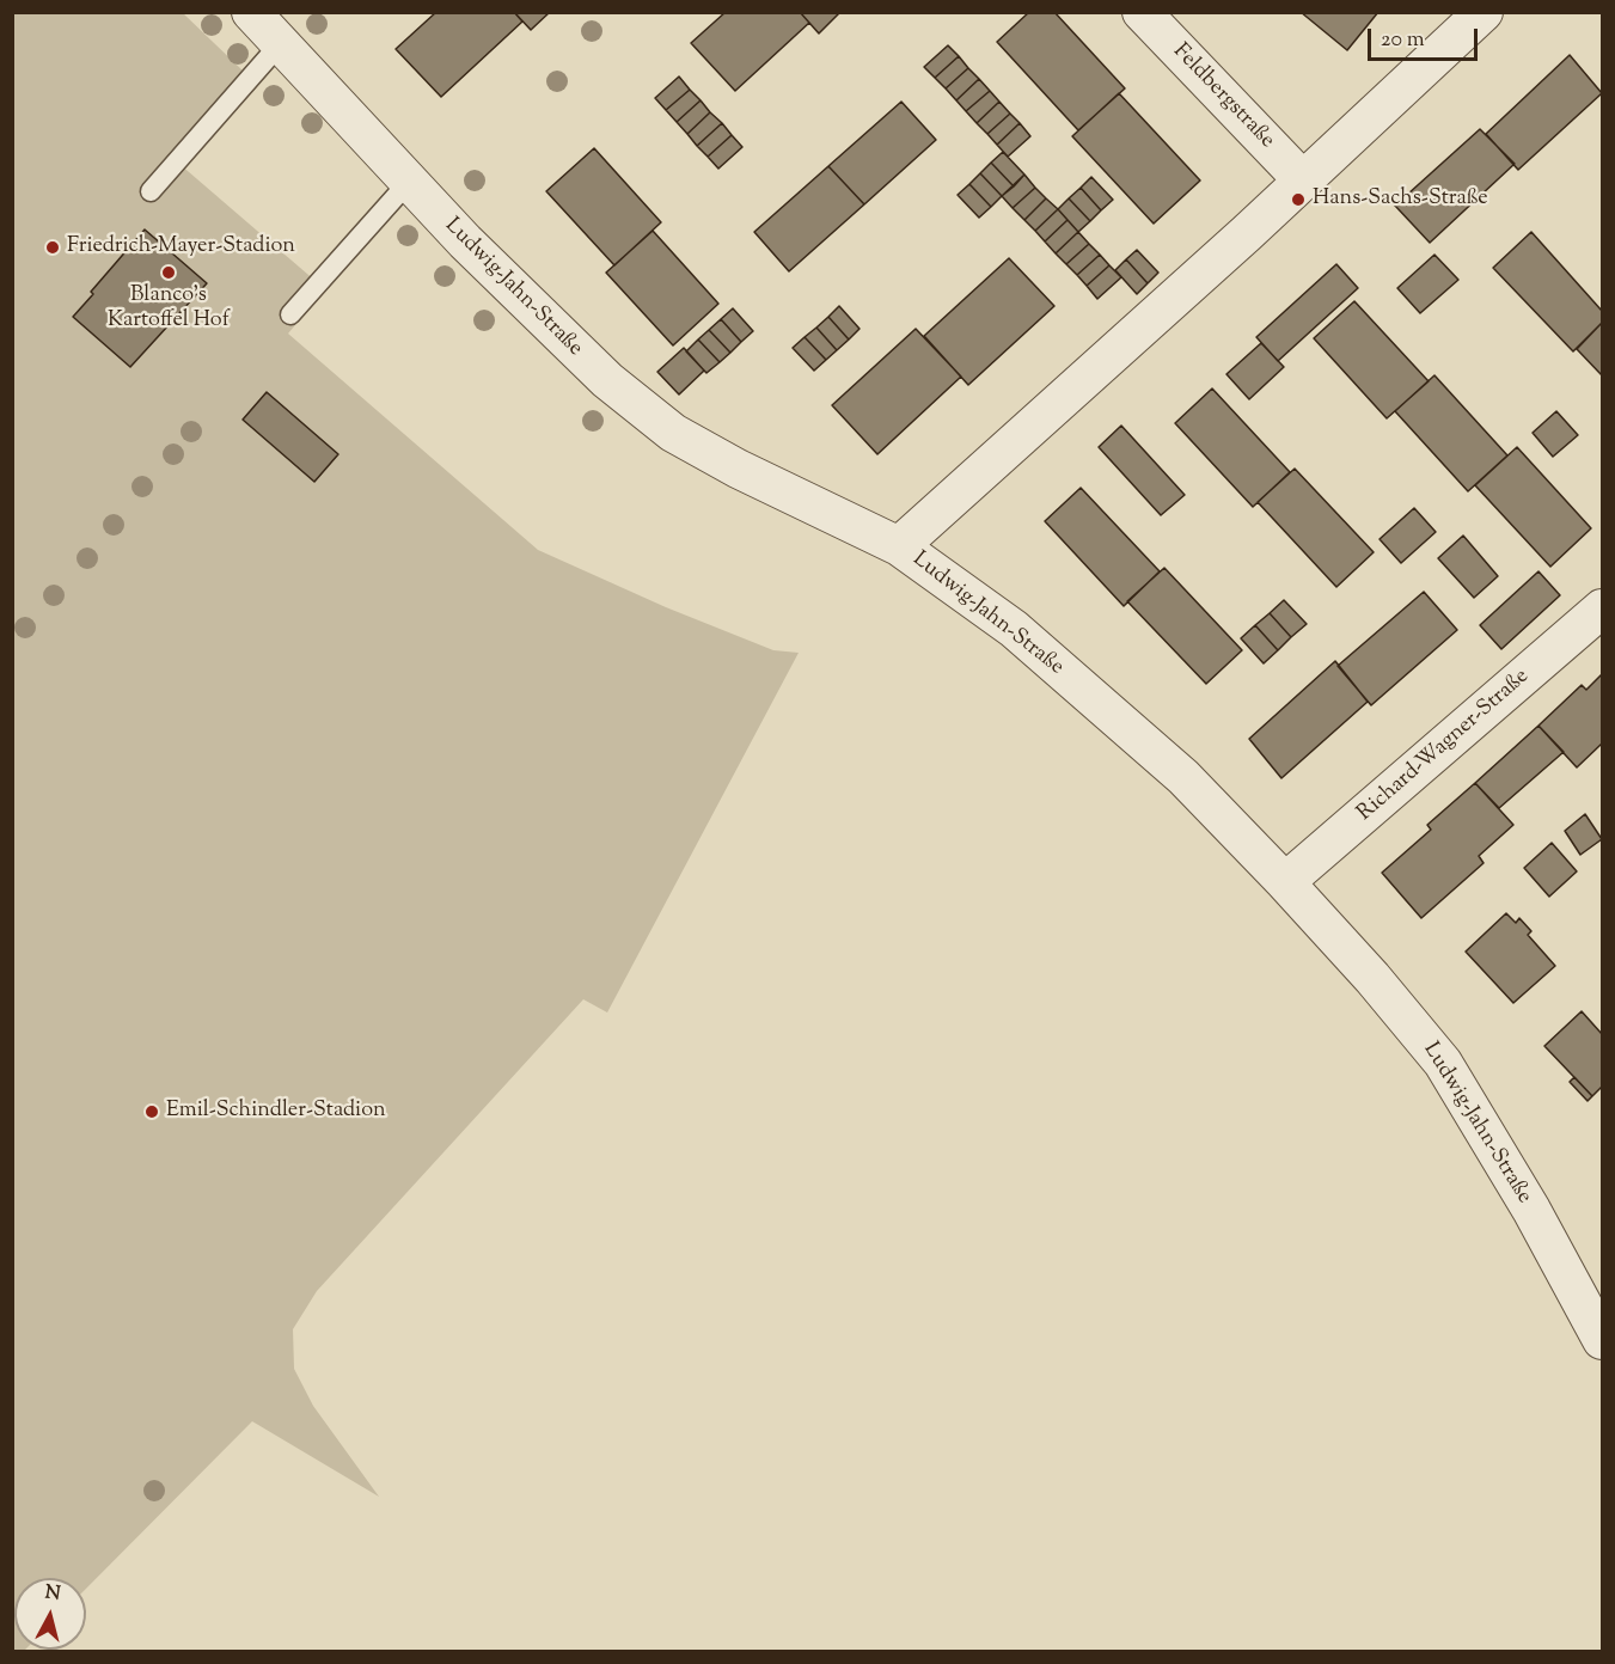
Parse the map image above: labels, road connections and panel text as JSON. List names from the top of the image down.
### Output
{
  "streets": {
    "street": ["Feldbergstraße", "Ludwig-Jahn-Straße", "Richard-Wagner-Straße"]
  },
  "crossings": [
    ["Ludwig-Jahn-Straße", "Richard-Wagner-Straße"]
  ],
  "places": [
    "Hans-Sachs-Straße",
    "Friedrich-Mayer-Stadion",
    "Blanco's Kartoffel Hof",
    "Emil-Schindler-Stadion"
  ],
  "scale_bar": "20 m",
  "north": "top"
}
